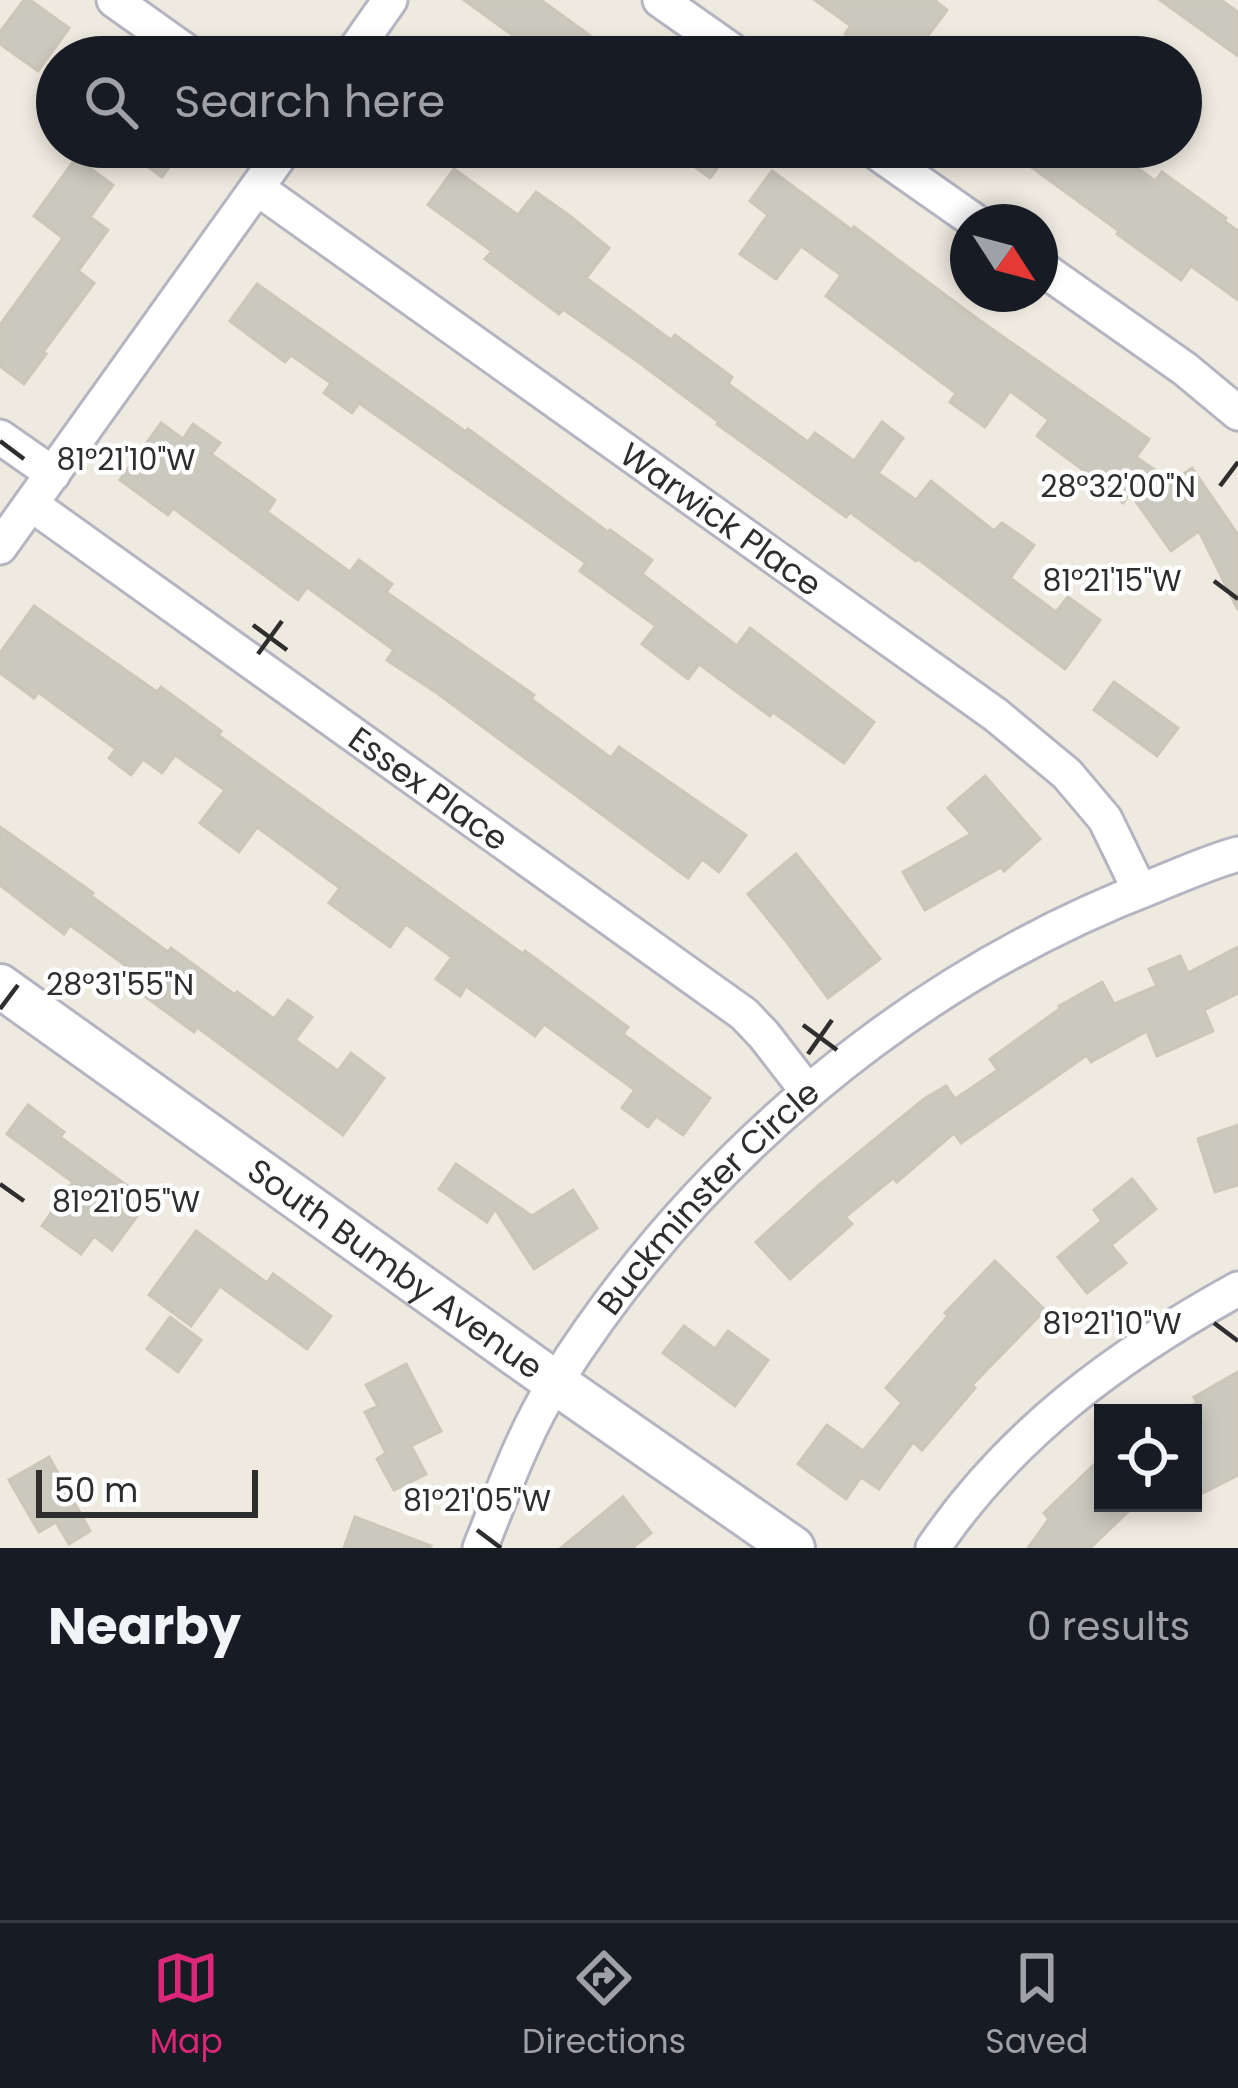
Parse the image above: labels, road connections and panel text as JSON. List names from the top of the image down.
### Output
{
  "streets": {
    "street": [
      "Warwick Place",
      "Essex Place",
      "Buckminster Circle",
      "South Bumby Avenue"
    ]
  },
  "crossings": [
    ["Warwick Place", "Buckminster Circle"],
    ["Essex Place", "Buckminster Circle"],
    ["Buckminster Circle", "South Bumby Avenue"]
  ],
  "scale_bar": "50 m",
  "north": "bottom right",
  "page": {
    "search": "Search here",
    "scale": "50 m",
    "heading": ["Nearby", "0 results"],
    "nav": ["Map", "Directions", "Saved"]
  },
  "coordinates": [
    "81°21'10\"W",
    "28°32'00\"N",
    "81°21'15\"W",
    "28°31'55\"N",
    "81°21'05\"W"
  ]
}
